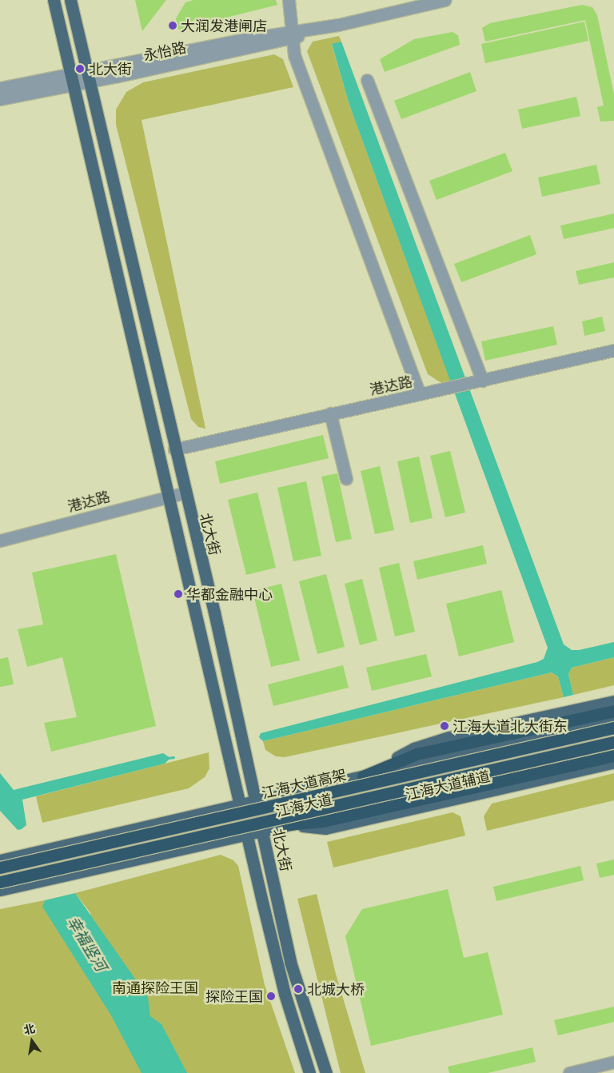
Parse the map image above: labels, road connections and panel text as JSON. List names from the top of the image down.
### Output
{
  "streets": {
    "highway": ["江海大道高架"],
    "main road": ["北大街", "江海大道辅道", "江海大道"],
    "street": ["永怡路", "港达路"]
  },
  "crossings": [
    ["永怡路", "北大街"],
    ["港达路", "北大街"],
    ["北大街", "江海大道"],
    ["江海大道辅道", "江海大道"]
  ],
  "water": ["幸福竖河"],
  "parks": ["南通探险王国"],
  "places": [
    "大润发港闸店",
    "北大街",
    "华都金融中心",
    "江海大道北大街东",
    "北城大桥",
    "探险王国"
  ],
  "north": "top"
}
